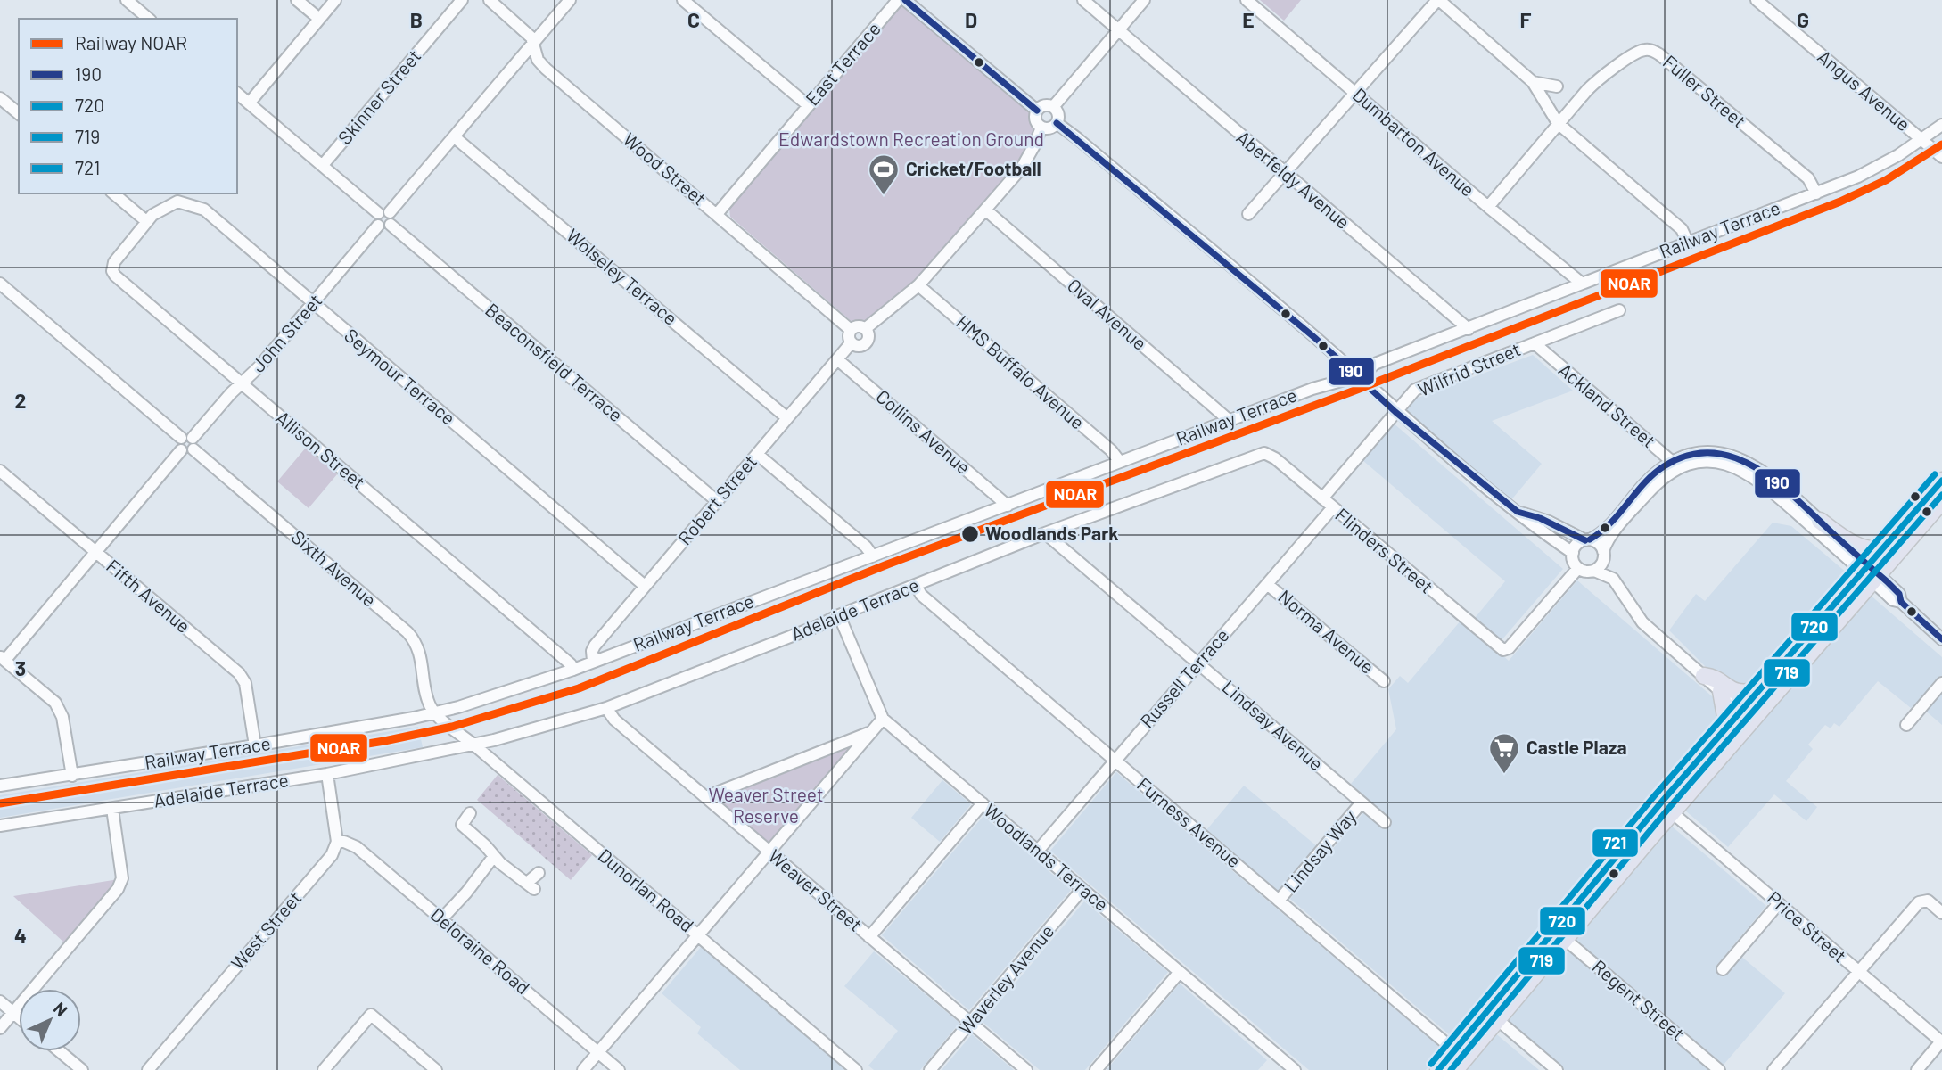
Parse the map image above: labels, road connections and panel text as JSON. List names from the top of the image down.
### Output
{
  "streets": {
    "street": [
      "East Terrace",
      "Angus Avenue",
      "Fuller Street",
      "Skinner Street",
      "Dumbarton Avenue",
      "Wood Street",
      "Aberfeldy Avenue",
      "Railway Terrace",
      "Wolseley Terrace",
      "Oval Avenue",
      "John Street",
      "Beaconsfield Terrace",
      "Wilfrid Street",
      "HMS Buffalo Avenue",
      "Seymour Terrace",
      "Ackland Street",
      "Collins Avenue",
      "Allison Street",
      "Robert Street",
      "Flinders Street",
      "Sixth Avenue",
      "Fifth Avenue",
      "Adelaide Terrace",
      "Norma Avenue",
      "Russell Terrace",
      "Lindsay Avenue",
      "Furness Avenue",
      "Lindsay Way",
      "Woodlands Terrace",
      "Dunorlan Road",
      "Weaver Street",
      "Price Street",
      "West Street",
      "Deloraine Road",
      "Waverley Avenue",
      "Regent Street"
    ]
  },
  "crossings": [
    ["East Terrace", "Wood Street"],
    ["Angus Avenue", "Railway Terrace"],
    ["Fuller Street", "Railway Terrace"],
    ["Dumbarton Avenue", "Railway Terrace"],
    ["Wood Street", "Robert Street"],
    ["Aberfeldy Avenue", "Railway Terrace"],
    ["Railway Terrace", "Oval Avenue"],
    ["Railway Terrace", "HMS Buffalo Avenue"],
    ["Railway Terrace", "Collins Avenue"],
    ["Railway Terrace", "Allison Street"],
    ["Railway Terrace", "Robert Street"],
    ["Railway Terrace", "Sixth Avenue"],
    ["Railway Terrace", "Fifth Avenue"],
    ["Railway Terrace", "Dunorlan Road"],
    ["Wolseley Terrace", "Robert Street"],
    ["John Street", "Beaconsfield Terrace"],
    ["John Street", "Seymour Terrace"],
    ["John Street", "Allison Street"],
    ["John Street", "Sixth Avenue"],
    ["John Street", "Fifth Avenue"],
    ["Beaconsfield Terrace", "Robert Street"],
    ["Wilfrid Street", "Ackland Street"],
    ["Wilfrid Street", "Flinders Street"],
    ["Seymour Terrace", "Allison Street"],
    ["Seymour Terrace", "Robert Street"],
    ["Collins Avenue", "Robert Street"],
    ["Flinders Street", "Adelaide Terrace"],
    ["Flinders Street", "Russell Terrace"],
    ["Sixth Avenue", "Dunorlan Road"],
    ["Adelaide Terrace", "Lindsay Avenue"],
    ["Adelaide Terrace", "Furness Avenue"],
    ["Adelaide Terrace", "Woodlands Terrace"],
    ["Adelaide Terrace", "Dunorlan Road"],
    ["Adelaide Terrace", "Weaver Street"],
    ["Norma Avenue", "Russell Terrace"],
    ["Russell Terrace", "Lindsay Avenue"],
    ["Russell Terrace", "Furness Avenue"],
    ["Russell Terrace", "Woodlands Terrace"],
    ["Lindsay Avenue", "Lindsay Way"],
    ["Furness Avenue", "Lindsay Way"],
    ["Woodlands Terrace", "Waverley Avenue"],
    ["Weaver Street", "Waverley Avenue"],
    ["West Street", "Deloraine Road"]
  ],
  "parks": ["Edwardstown Recreation Ground", "Weaver Street Reserve"],
  "places": {
    "sports": ["Cricket/Football"],
    "other": ["Woodlands Park"],
    "supermarket": ["Castle Plaza"]
  },
  "lines": [
    "transit line 190",
    "rail line NOAR",
    "transit line 721",
    "transit line 720",
    "transit line 719"
  ],
  "legend": [
    "Railway NOAR",
    "190",
    "720",
    "719",
    "721"
  ],
  "north": "top right",
  "grid": {
    "columns": [
      "B",
      "C",
      "D",
      "E",
      "F",
      "G"
    ],
    "rows": ["2", "3", "4"]
  }
}
